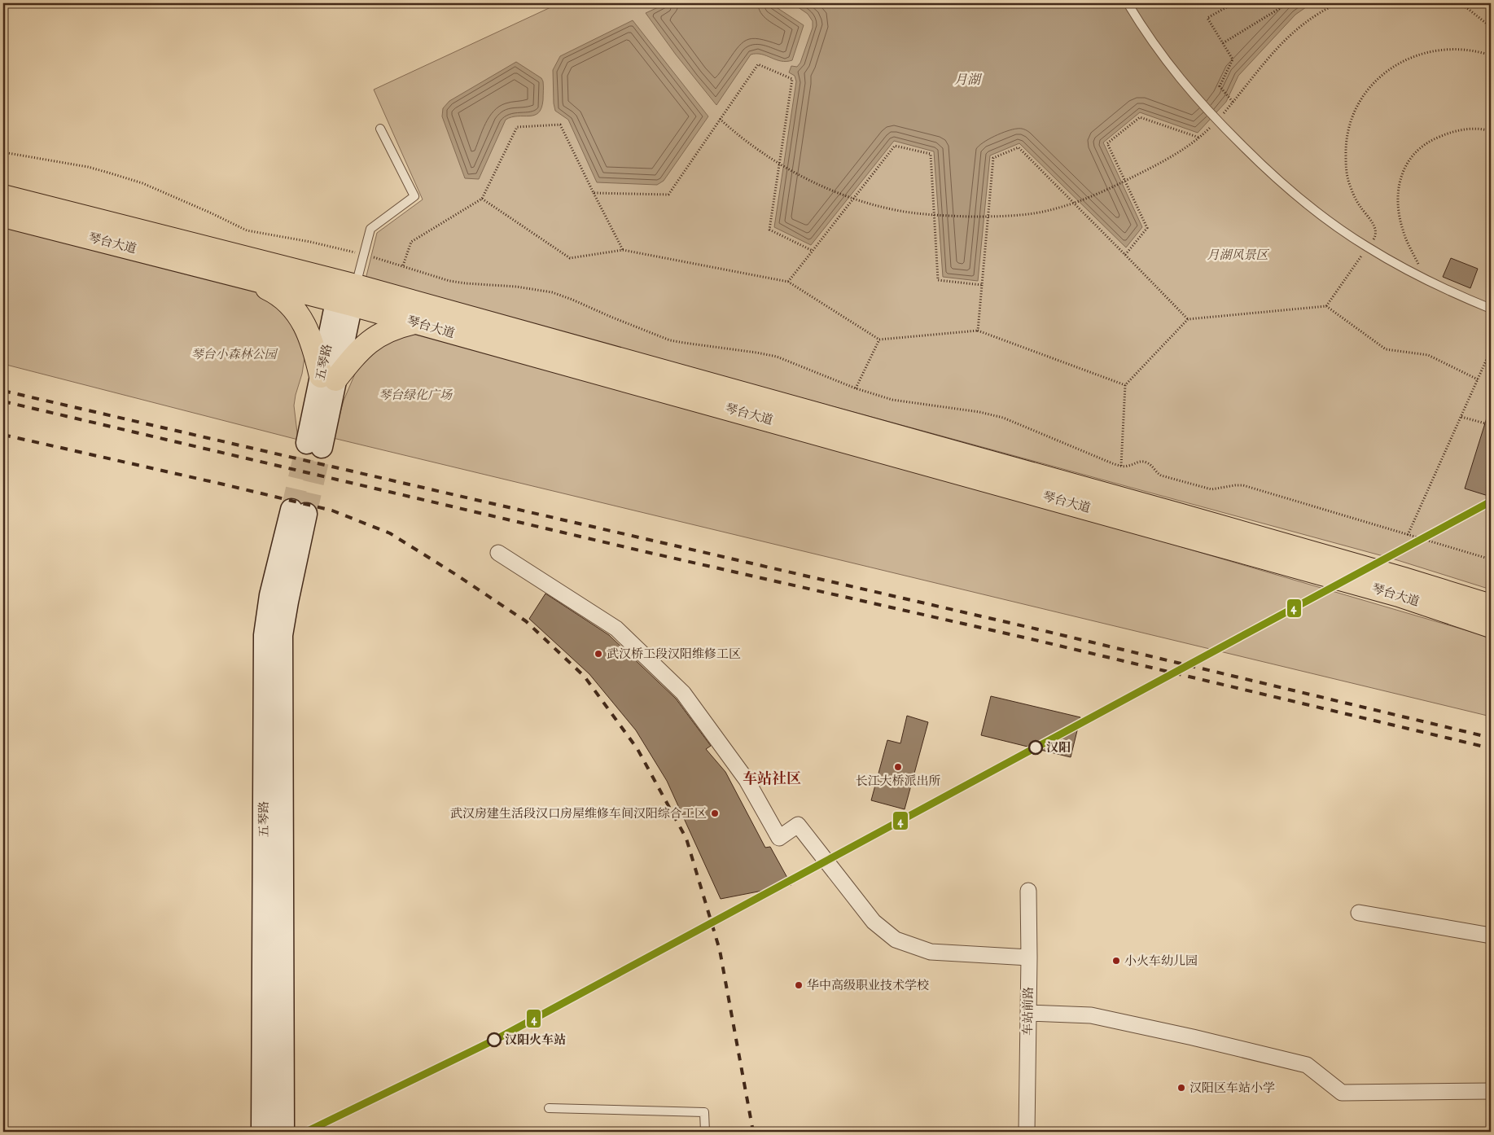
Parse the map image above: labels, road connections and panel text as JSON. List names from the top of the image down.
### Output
{
  "streets": {
    "highway": ["琴台大道"],
    "main road": ["五琴路"],
    "street": ["车站前路"]
  },
  "crossings": [
    ["琴台大道", "五琴路"]
  ],
  "districts": ["车站社区"],
  "water": ["月湖"],
  "parks": ["月湖风景区", "琴台小森林公园", "琴台绿化广场"],
  "places": [
    "武汉桥工段汉阳维修工区",
    "汉阳",
    "长江大桥派出所",
    "武汉房建生活段汉口房屋维修车间汉阳综合工区",
    "小火车幼儿园",
    "华中高级职业技术学校",
    "汉阳火车站",
    "汉阳区车站小学"
  ],
  "lines": ["transit line 4"]
}
